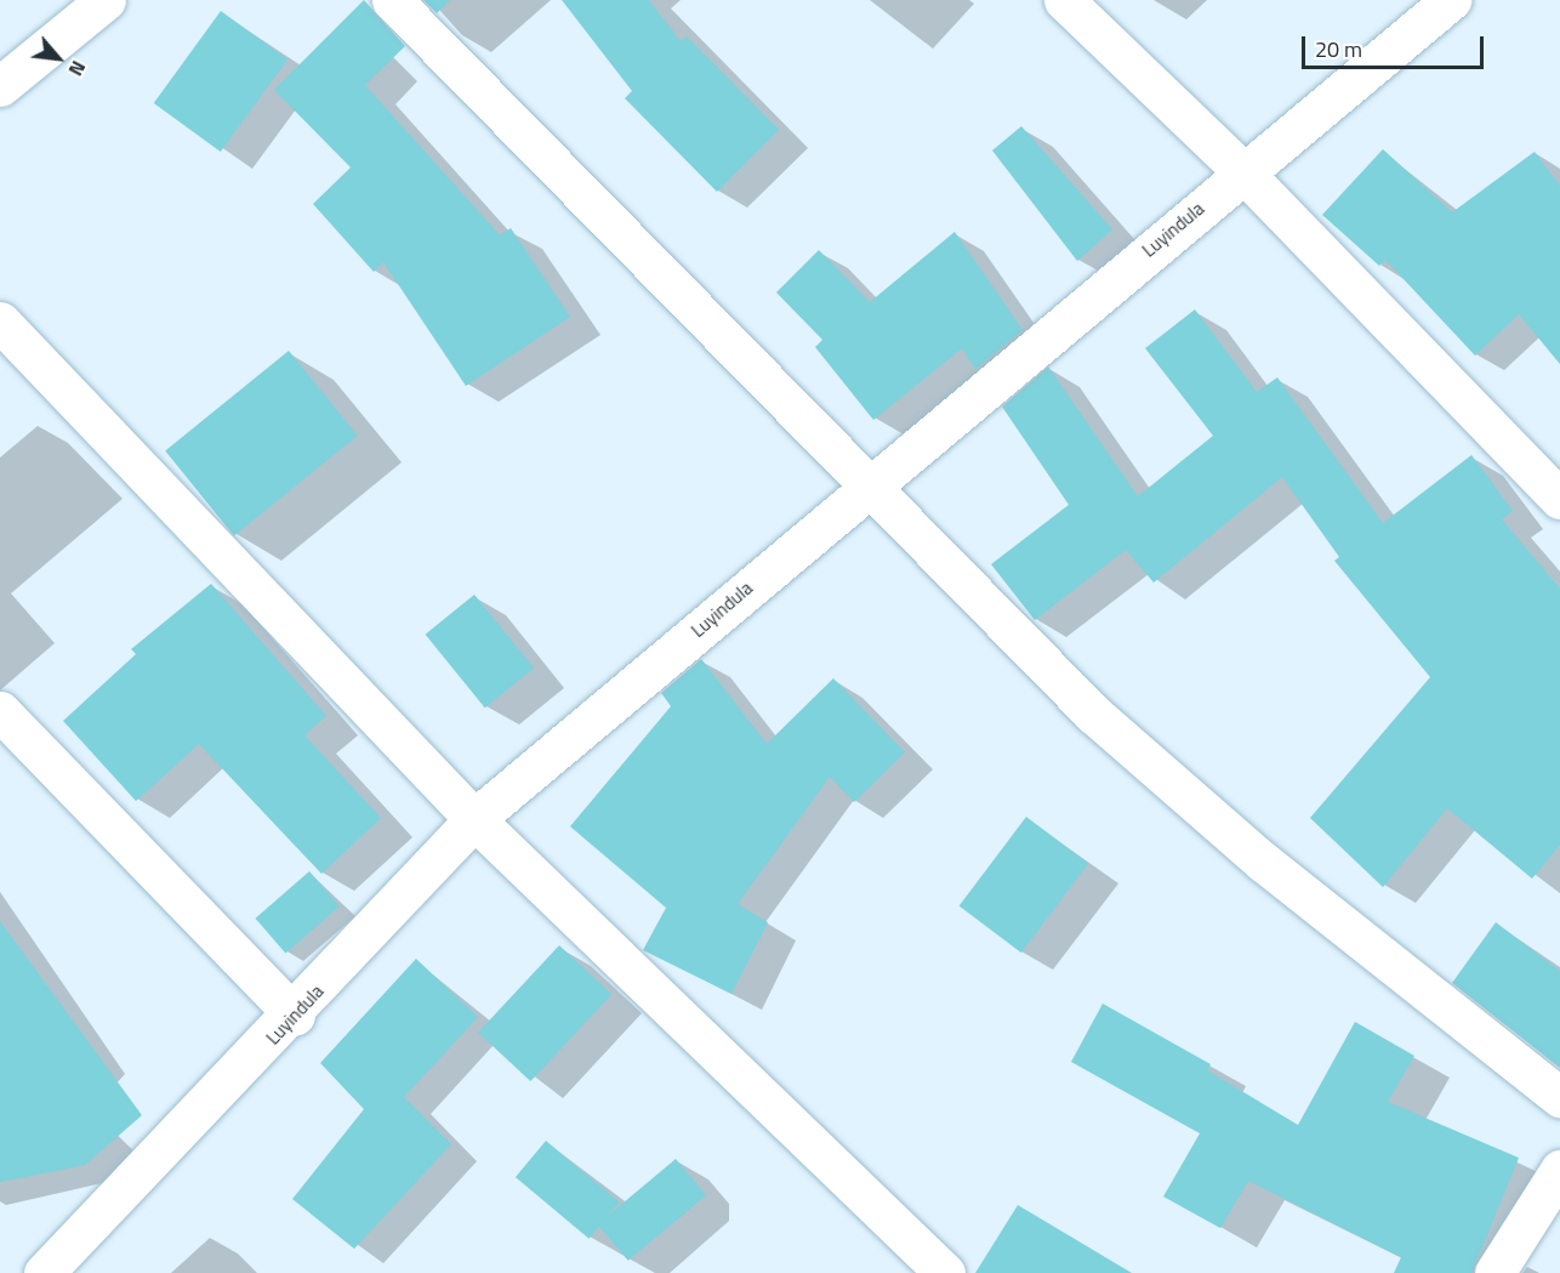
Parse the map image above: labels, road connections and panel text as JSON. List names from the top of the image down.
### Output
{
  "streets": {
    "street": ["Luyindula"]
  },
  "scale_bar": "20 m",
  "north": "bottom right"
}
